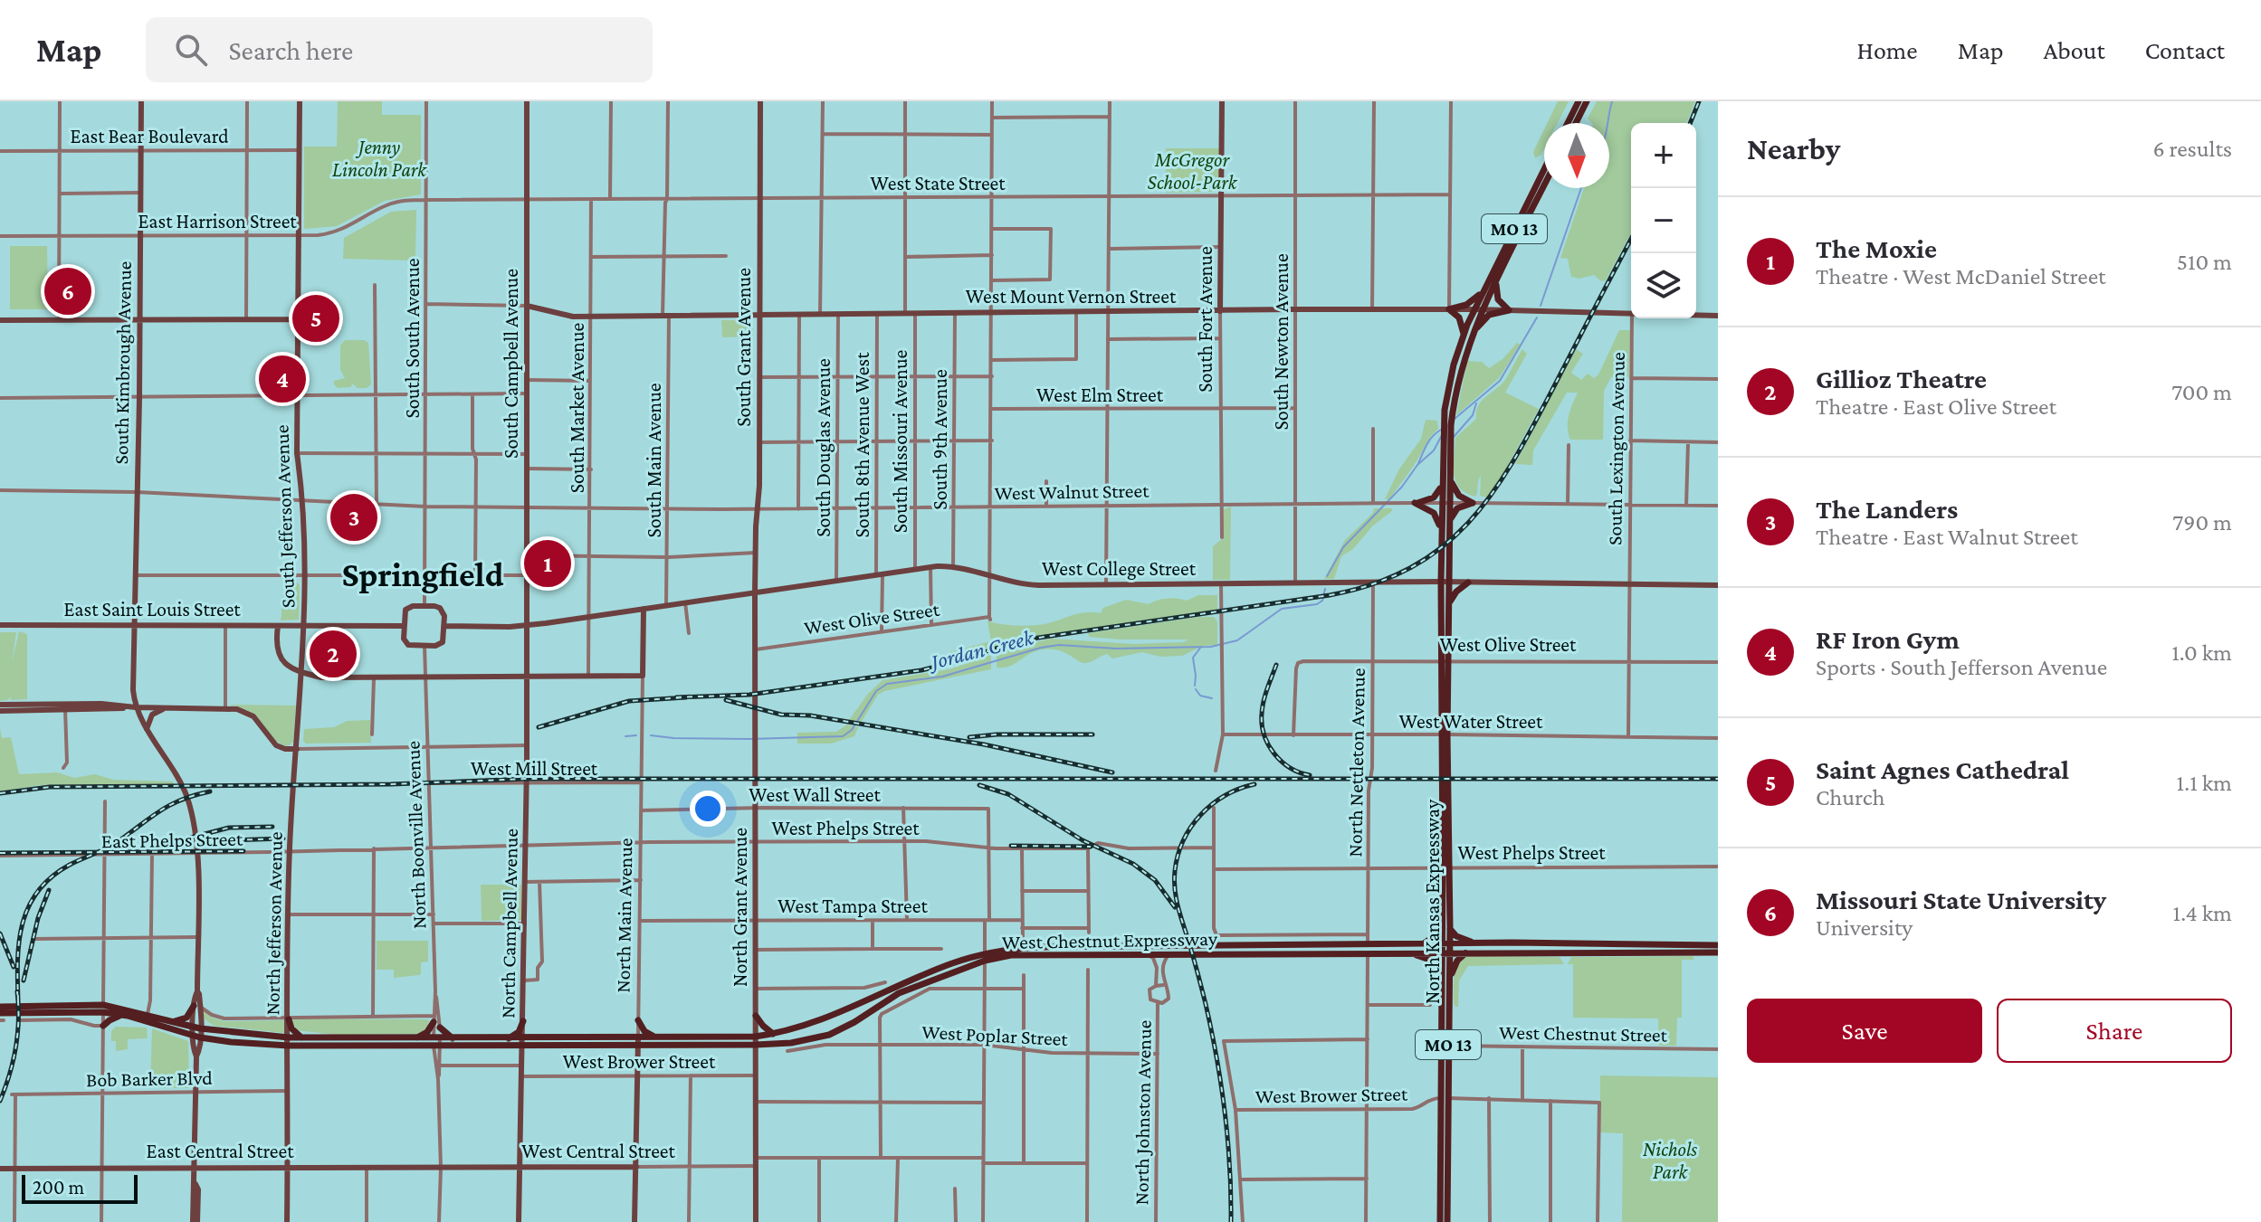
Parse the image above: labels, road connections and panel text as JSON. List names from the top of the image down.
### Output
{
  "streets": {
    "main road": [
      "MO 13",
      "West Mount Vernon Street",
      "South Fort Avenue",
      "South Grant Avenue",
      "South Kimbrough Avenue",
      "South Campbell Avenue",
      "South Jefferson Avenue",
      "West College Street",
      "East Saint Louis Street",
      "North Kansas Expressway",
      "North Grant Avenue",
      "North Main Avenue",
      "North Jefferson Avenue",
      "North Campbell Avenue",
      "West Chestnut Expressway",
      "East Central Street",
      "West Central Street"
    ],
    "street": [
      "East Bear Boulevard",
      "West State Street",
      "East Harrison Street",
      "South South Avenue",
      "South Newton Avenue",
      "West Elm Street",
      "South Market Avenue",
      "South 9th Avenue",
      "South Missouri Avenue",
      "South 8th Avenue West",
      "South Douglas Avenue",
      "South Lexington Avenue",
      "South Main Avenue",
      "West Walnut Street",
      "West Olive Street",
      "West Water Street",
      "North Nettleton Avenue",
      "West Mill Street",
      "West Wall Street",
      "West Phelps Street",
      "North Boonville Avenue",
      "East Phelps Street",
      "West Tampa Street",
      "West Chestnut Street",
      "West Poplar Street",
      "West Brower Street",
      "Bob Barker Blvd",
      "North Johnston Avenue"
    ]
  },
  "crossings": [
    ["East Bear Boulevard", "South Kimbrough Avenue"],
    ["East Bear Boulevard", "South Jefferson Avenue"],
    ["West State Street", "East Harrison Street"],
    ["West State Street", "South Fort Avenue"],
    ["West State Street", "South South Avenue"],
    ["West State Street", "South Newton Avenue"],
    ["West State Street", "South Grant Avenue"],
    ["West State Street", "South Campbell Avenue"],
    ["West State Street", "South Market Avenue"],
    ["West State Street", "South Main Avenue"],
    ["East Harrison Street", "South South Avenue"],
    ["East Harrison Street", "South Kimbrough Avenue"],
    ["East Harrison Street", "South Jefferson Avenue"],
    ["MO 13", "West Mount Vernon Street"],
    ["MO 13", "West Walnut Street"],
    ["MO 13", "West College Street"],
    ["MO 13", "North Kansas Expressway"],
    ["West Mount Vernon Street", "South Fort Avenue"],
    ["West Mount Vernon Street", "South South Avenue"],
    ["West Mount Vernon Street", "South Newton Avenue"],
    ["West Mount Vernon Street", "South Grant Avenue"],
    ["West Mount Vernon Street", "South Campbell Avenue"],
    ["West Mount Vernon Street", "South Market Avenue"],
    ["West Mount Vernon Street", "South 9th Avenue"],
    ["West Mount Vernon Street", "South Missouri Avenue"],
    ["West Mount Vernon Street", "South 8th Avenue West"],
    ["West Mount Vernon Street", "South Douglas Avenue"],
    ["West Mount Vernon Street", "South Main Avenue"],
    ["South Fort Avenue", "West Elm Street"],
    ["South Fort Avenue", "West Walnut Street"],
    ["South South Avenue", "West Walnut Street"],
    ["South South Avenue", "West College Street"],
    ["South South Avenue", "East Saint Louis Street"],
    ["South South Avenue", "North Boonville Avenue"],
    ["South Newton Avenue", "West Elm Street"],
    ["South Newton Avenue", "West Walnut Street"],
    ["South Newton Avenue", "West College Street"],
    ["South Grant Avenue", "West Walnut Street"],
    ["South Grant Avenue", "West College Street"],
    ["South Grant Avenue", "North Grant Avenue"],
    ["South Kimbrough Avenue", "West Walnut Street"],
    ["South Kimbrough Avenue", "East Saint Louis Street"],
    ["South Campbell Avenue", "West Walnut Street"],
    ["South Campbell Avenue", "West College Street"],
    ["South Campbell Avenue", "North Campbell Avenue"],
    ["South Market Avenue", "West Walnut Street"],
    ["South Market Avenue", "West College Street"],
    ["South 9th Avenue", "West Walnut Street"],
    ["South 9th Avenue", "West College Street"],
    ["South Missouri Avenue", "West Walnut Street"],
    ["South Missouri Avenue", "West College Street"],
    ["South 8th Avenue West", "West Walnut Street"],
    ["South 8th Avenue West", "West College Street"],
    ["South 8th Avenue West", "West Olive Street"],
    ["South Douglas Avenue", "West Walnut Street"],
    ["South Douglas Avenue", "West College Street"],
    ["South Lexington Avenue", "West Walnut Street"],
    ["South Lexington Avenue", "West College Street"],
    ["South Lexington Avenue", "West Olive Street"],
    ["South Lexington Avenue", "West Water Street"],
    ["South Main Avenue", "West Walnut Street"],
    ["South Main Avenue", "West College Street"],
    ["West Walnut Street", "South Jefferson Avenue"],
    ["South Jefferson Avenue", "East Saint Louis Street"],
    ["South Jefferson Avenue", "North Jefferson Avenue"],
    ["West College Street", "East Saint Louis Street"],
    ["West College Street", "West Olive Street"],
    ["West College Street", "North Nettleton Avenue"],
    ["West College Street", "North Boonville Avenue"],
    ["West College Street", "North Kansas Expressway"],
    ["West College Street", "North Grant Avenue"],
    ["West College Street", "North Main Avenue"],
    ["West College Street", "North Campbell Avenue"],
    ["East Saint Louis Street", "North Boonville Avenue"],
    ["East Saint Louis Street", "North Jefferson Avenue"],
    ["West Olive Street", "West Water Street"],
    ["West Olive Street", "North Nettleton Avenue"],
    ["West Olive Street", "North Kansas Expressway"],
    ["West Olive Street", "North Grant Avenue"],
    ["West Water Street", "North Nettleton Avenue"],
    ["West Water Street", "North Kansas Expressway"],
    ["North Nettleton Avenue", "West Phelps Street"],
    ["North Nettleton Avenue", "West Chestnut Expressway"],
    ["West Mill Street", "North Boonville Avenue"],
    ["West Mill Street", "North Main Avenue"],
    ["West Mill Street", "North Campbell Avenue"],
    ["West Wall Street", "West Phelps Street"],
    ["West Wall Street", "North Main Avenue"],
    ["West Phelps Street", "North Boonville Avenue"],
    ["West Phelps Street", "East Phelps Street"],
    ["West Phelps Street", "North Kansas Expressway"],
    ["West Phelps Street", "North Main Avenue"],
    ["West Phelps Street", "North Campbell Avenue"],
    ["North Boonville Avenue", "East Phelps Street"],
    ["North Boonville Avenue", "West Chestnut Expressway"],
    ["North Boonville Avenue", "East Central Street"],
    ["North Boonville Avenue", "West Central Street"],
    ["East Phelps Street", "North Jefferson Avenue"],
    ["North Kansas Expressway", "West Chestnut Expressway"],
    ["North Kansas Expressway", "West Chestnut Street"],
    ["North Kansas Expressway", "West Brower Street"],
    ["West Tampa Street", "North Grant Avenue"],
    ["West Tampa Street", "North Main Avenue"],
    ["North Grant Avenue", "West Chestnut Expressway"],
    ["North Grant Avenue", "West Brower Street"],
    ["North Grant Avenue", "West Central Street"],
    ["North Main Avenue", "West Chestnut Expressway"],
    ["North Main Avenue", "West Brower Street"],
    ["North Main Avenue", "West Central Street"],
    ["North Jefferson Avenue", "Bob Barker Blvd"],
    ["North Jefferson Avenue", "East Central Street"],
    ["North Campbell Avenue", "West Chestnut Expressway"],
    ["North Campbell Avenue", "West Brower Street"],
    ["North Campbell Avenue", "West Central Street"],
    ["West Chestnut Expressway", "North Johnston Avenue"],
    ["West Poplar Street", "North Johnston Avenue"],
    ["Bob Barker Blvd", "East Central Street"],
    ["East Central Street", "West Central Street"]
  ],
  "districts": ["Springfield"],
  "water": ["Jordan Creek"],
  "parks": ["Jenny Lincoln Park", "McGregor School-Park", "Nichols Park"],
  "scale_bar": "200 m",
  "north": "bottom",
  "page": {
    "header": "Map",
    "search": "Search here",
    "nav": [
      "Home",
      "Map",
      "About",
      "Contact"
    ],
    "heading": ["Nearby", "6 results"],
    "map_buttons": ["+", "−"],
    "list": [
      {
        "mark": "1",
        "name": "The Moxie",
        "note": "Theatre · West McDaniel Street",
        "value": "510 m"
      },
      {
        "mark": "2",
        "name": "Gillioz Theatre",
        "note": "Theatre · East Olive Street",
        "value": "700 m"
      },
      {
        "mark": "3",
        "name": "The Landers",
        "note": "Theatre · East Walnut Street",
        "value": "790 m"
      },
      {
        "mark": "4",
        "name": "RF Iron Gym",
        "note": "Sports · South Jefferson Avenue",
        "value": "1.0 km"
      },
      {
        "mark": "5",
        "name": "Saint Agnes Cathedral",
        "note": "Church",
        "value": "1.1 km"
      },
      {
        "mark": "6",
        "name": "Missouri State University",
        "note": "University",
        "value": "1.4 km"
      }
    ],
    "pins": [
      "6",
      "5",
      "4",
      "3",
      "1",
      "2"
    ],
    "buttons": ["Save", "Share"],
    "scale": "200 m"
  }
}
